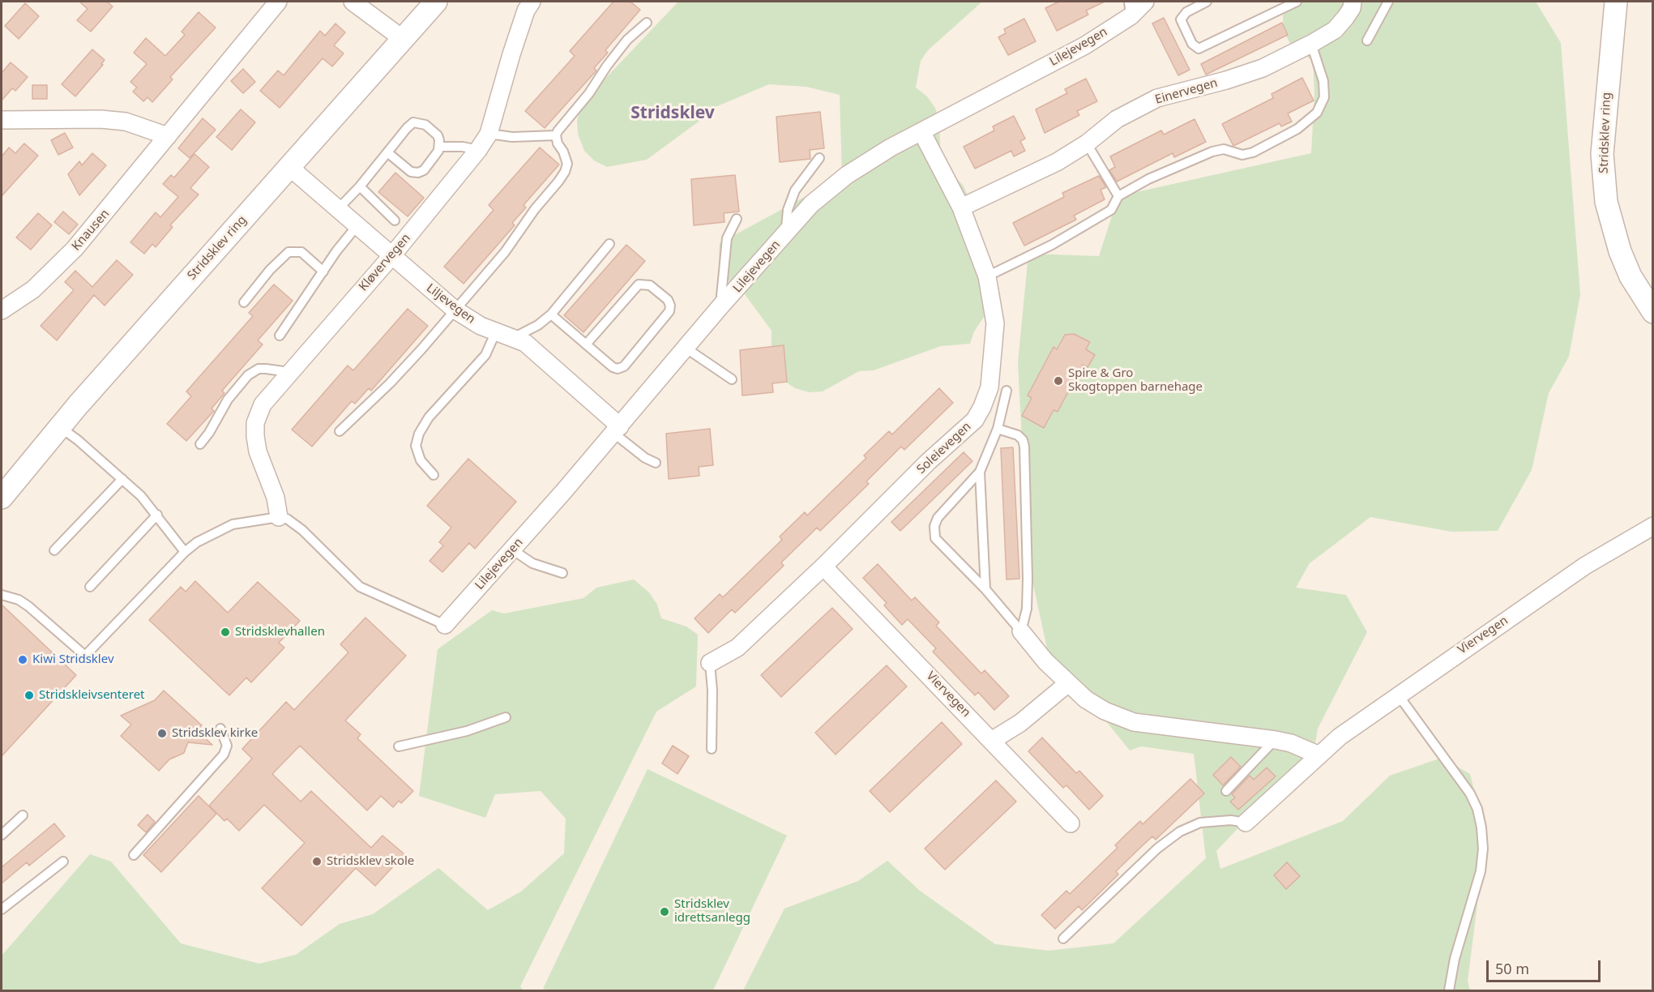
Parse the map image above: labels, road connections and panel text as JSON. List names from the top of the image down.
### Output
{
  "streets": {
    "street": [
      "Lilejevegen",
      "Einervegen",
      "Stridsklev ring",
      "Knausen",
      "Kløvervegen",
      "Liljevegen",
      "Soleievegen",
      "Viervegen"
    ]
  },
  "crossings": [
    ["Lilejevegen", "Liljevegen"],
    ["Lilejevegen", "Soleievegen"],
    ["Einervegen", "Soleievegen"],
    ["Stridsklev ring", "Liljevegen"],
    ["Kløvervegen", "Liljevegen"],
    ["Soleievegen", "Viervegen"]
  ],
  "districts": ["Stridsklev"],
  "places": [
    "Spire & Gro Skogtoppen barnehage",
    "Stridsklevhallen",
    "Kiwi Stridsklev",
    "Stridskleivsenteret",
    "Stridsklev kirke",
    "Stridsklev skole",
    "Stridsklev idrettsanlegg"
  ],
  "scale_bar": "50 m"
}
